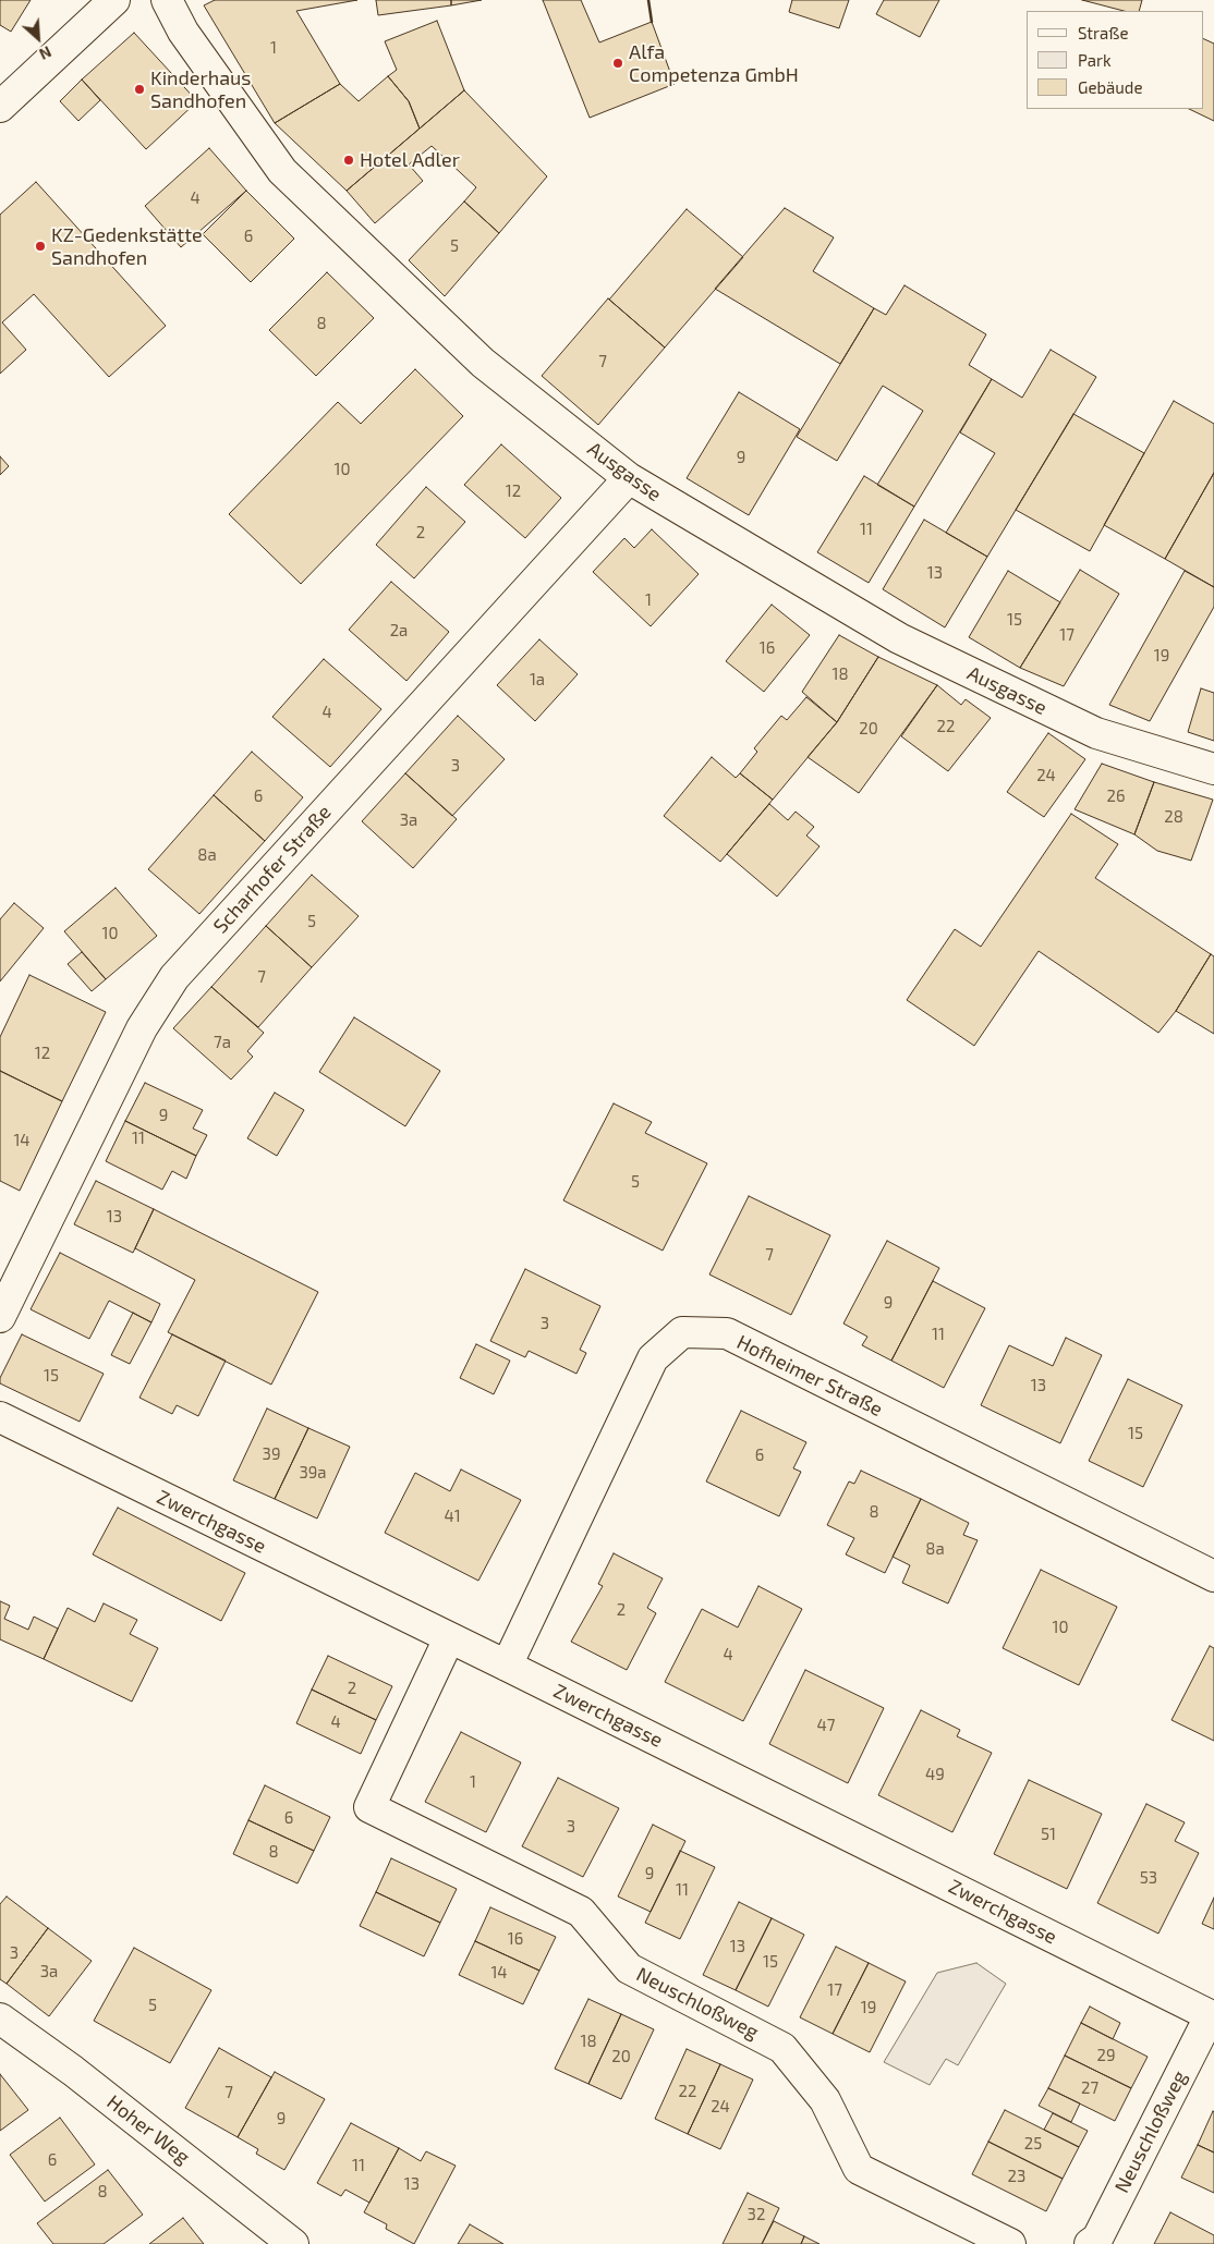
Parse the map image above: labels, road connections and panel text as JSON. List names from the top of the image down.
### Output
{
  "streets": {
    "street": [
      "Ausgasse",
      "Scharhofer Straße",
      "Hofheimer Straße",
      "Zwerchgasse",
      "Neuschloßweg",
      "Hoher Weg"
    ]
  },
  "crossings": [
    ["Ausgasse", "Scharhofer Straße"],
    ["Hofheimer Straße", "Zwerchgasse"],
    ["Zwerchgasse", "Neuschloßweg"]
  ],
  "places": [
    "Alfa Competenza GmbH",
    "Kinderhaus Sandhofen",
    "Hotel Adler",
    "KZ-Gedenkstätte Sandhofen"
  ],
  "house_numbers": [
    "1",
    "4",
    "6",
    "5",
    "8",
    "7",
    "9",
    "10",
    "12",
    "11",
    "2",
    "13",
    "1",
    "15",
    "2a",
    "17",
    "16",
    "19",
    "18",
    "1a",
    "4",
    "22",
    "20",
    "3",
    "24",
    "6",
    "26",
    "28",
    "3a",
    "8a",
    "5",
    "10",
    "7",
    "7a",
    "12",
    "9",
    "11",
    "14",
    "5",
    "13",
    "7",
    "9",
    "3",
    "11",
    "15",
    "13",
    "15",
    "39",
    "6",
    "39a",
    "8",
    "41",
    "8a",
    "2",
    "10",
    "4",
    "2",
    "4",
    "47",
    "49",
    "1",
    "6",
    "3",
    "51",
    "8",
    "9",
    "53",
    "11",
    "16",
    "13",
    "3",
    "15",
    "3a",
    "14",
    "17",
    "5",
    "19",
    "18",
    "29",
    "20",
    "27",
    "22",
    "7",
    "24",
    "9",
    "25",
    "6",
    "11",
    "23",
    "13",
    "8",
    "32"
  ],
  "legend": ["Straße", "Park", "Gebäude"],
  "north": "bottom right"
}
